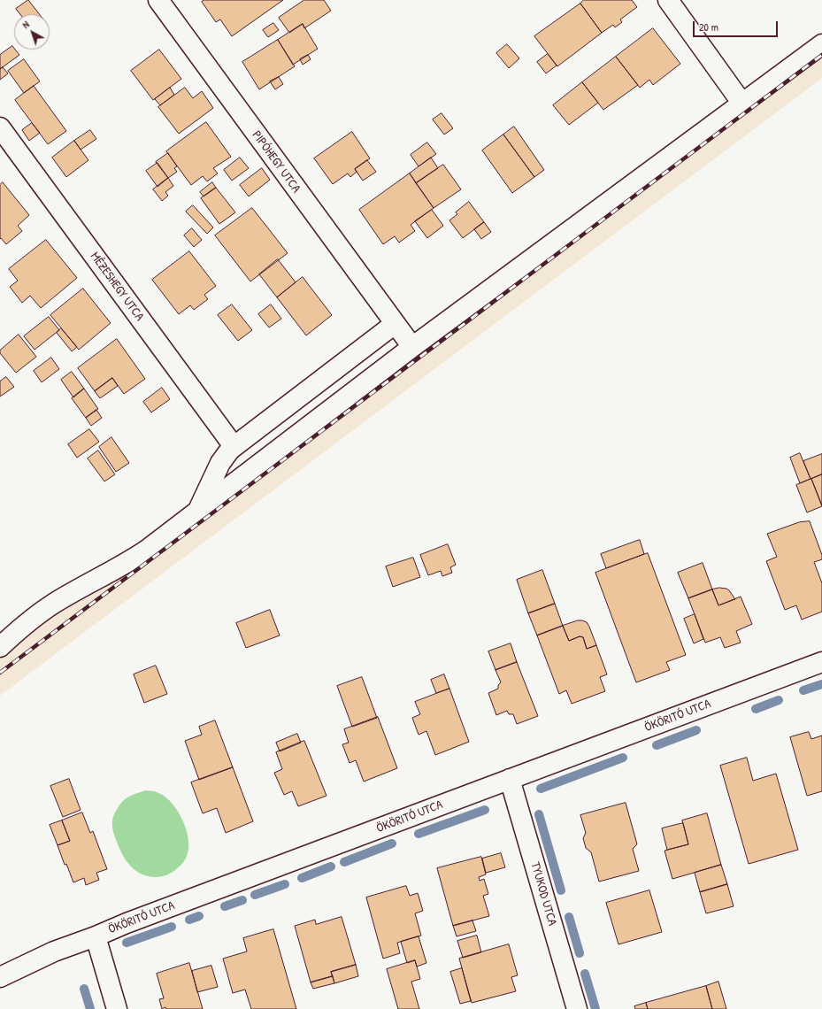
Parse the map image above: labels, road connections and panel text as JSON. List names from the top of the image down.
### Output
{
  "streets": {
    "street": [
      "PIPÓHEGY UTCA",
      "MÉZESHEGY UTCA",
      "ÖKÖRITÓ UTCA",
      "TYUKOD UTCA"
    ]
  },
  "crossings": [
    ["ÖKÖRITÓ UTCA", "TYUKOD UTCA"]
  ],
  "scale_bar": "20 m",
  "north": "top left"
}
